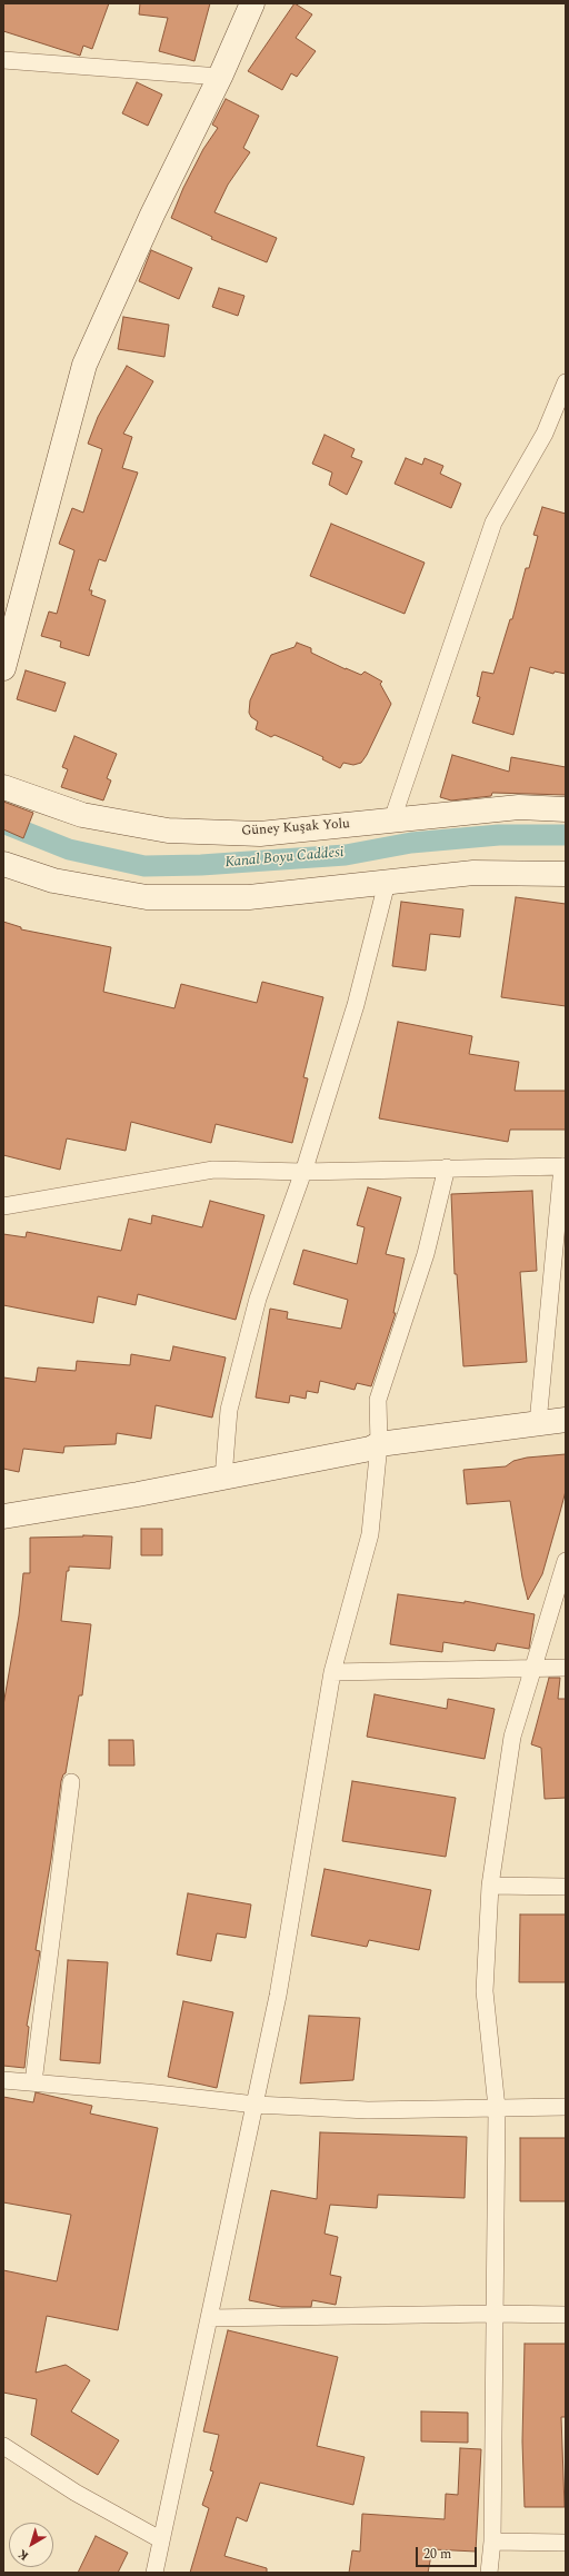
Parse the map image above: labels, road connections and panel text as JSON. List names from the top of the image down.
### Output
{
  "streets": {
    "main road": ["Güney Kuşak Yolu"]
  },
  "water": ["Kanal Boyu Caddesi"],
  "scale_bar": "20 m",
  "north": "bottom left"
}
